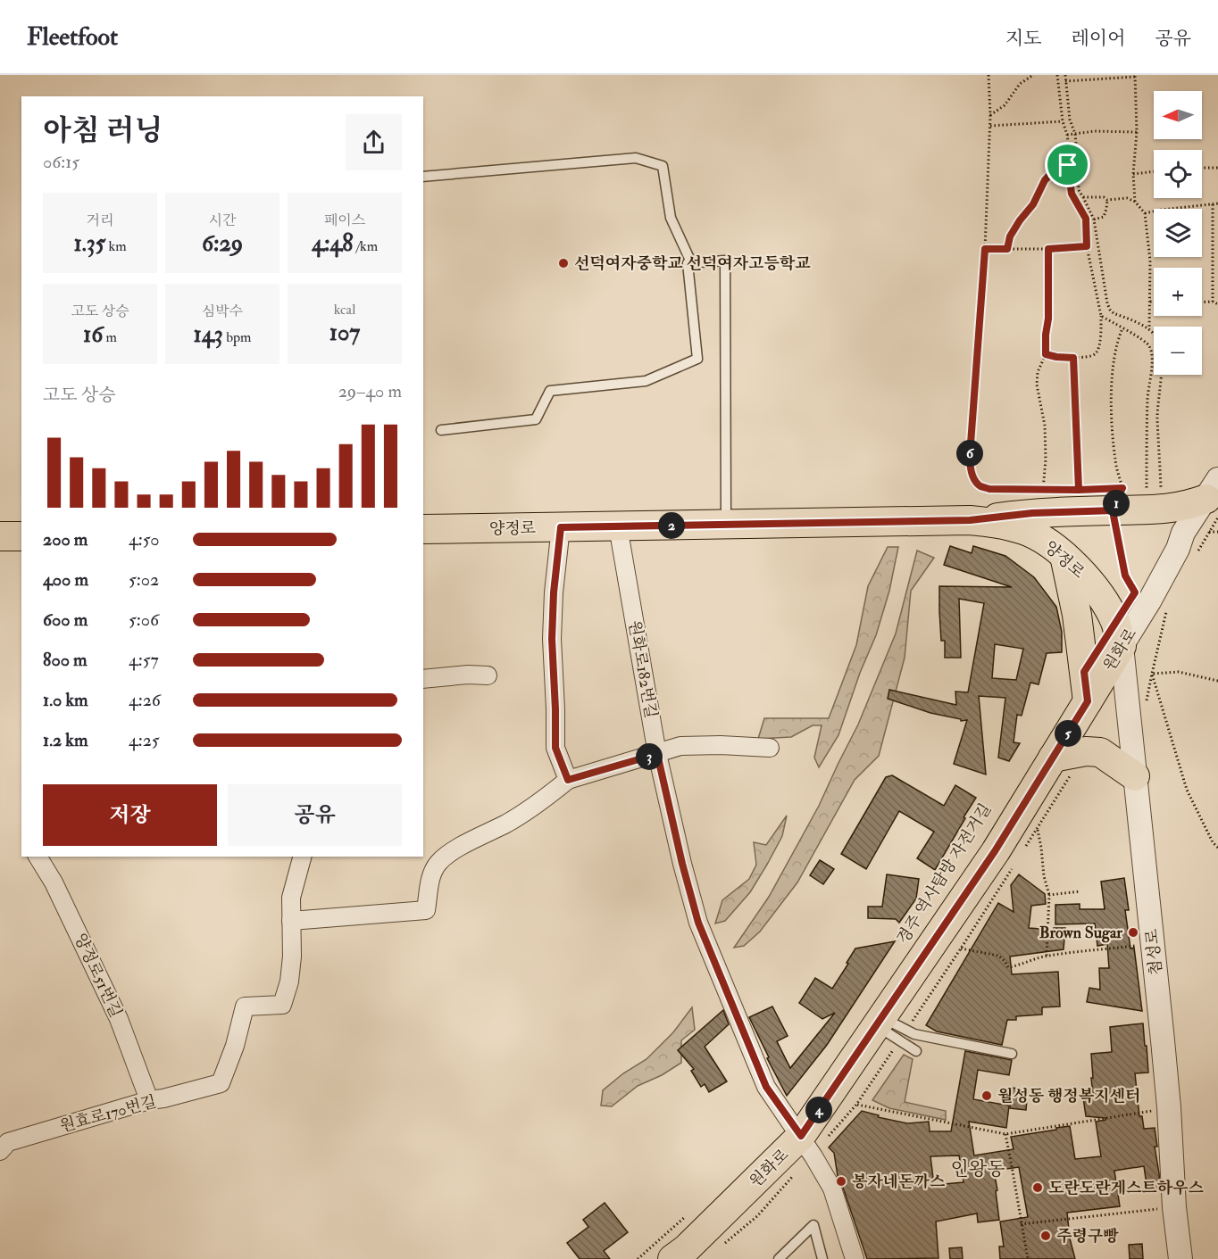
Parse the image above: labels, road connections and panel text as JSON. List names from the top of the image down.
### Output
{
  "streets": {
    "main road": ["양정로", "원화로"],
    "street": [
      "원화로182번길",
      "첨성로",
      "양정로51번길",
      "원효로170번길"
    ]
  },
  "crossings": [
    ["양정로", "원화로"],
    ["양정로", "원화로182번길"],
    ["양정로", "첨성로"],
    ["원화로", "원화로182번길"],
    ["원화로", "첨성로"],
    ["양정로51번길", "원효로170번길"]
  ],
  "districts": ["인왕동"],
  "places": [
    "선덕여자중학교 선덕여자고등학교",
    "Brown Sugar",
    "월성동 행정복지센터",
    "봉자네돈까스",
    "도란도란게스트하우스",
    "주령구빵"
  ],
  "north": "left",
  "page": {
    "header": "Fleetfoot",
    "nav": ["지도", "레이어", "공유"],
    "map_buttons": ["+", "−"],
    "heading": ["아침 러닝", "06:15"],
    "stats": [
      ["거리", "1.35 km"],
      ["시간", "6:29"],
      ["페이스", "4:48 /km"],
      ["고도 상승", "16 m"],
      ["심박수", "143 bpm"],
      ["kcal", "107"]
    ],
    "chart": ["고도 상승", "29–40 m"],
    "pins": [
      "6",
      "1",
      "2",
      "5",
      "3",
      "4"
    ],
    "list": [
      {
        "name": "200 m",
        "note": "4:50"
      },
      {
        "name": "400 m",
        "note": "5:02"
      },
      {
        "name": "600 m",
        "note": "5:06"
      },
      {
        "name": "800 m",
        "note": "4:57"
      },
      {
        "name": "1.0 km",
        "note": "4:26"
      },
      {
        "name": "1.2 km",
        "note": "4:25"
      }
    ],
    "buttons": ["저장", "공유"]
  }
}
